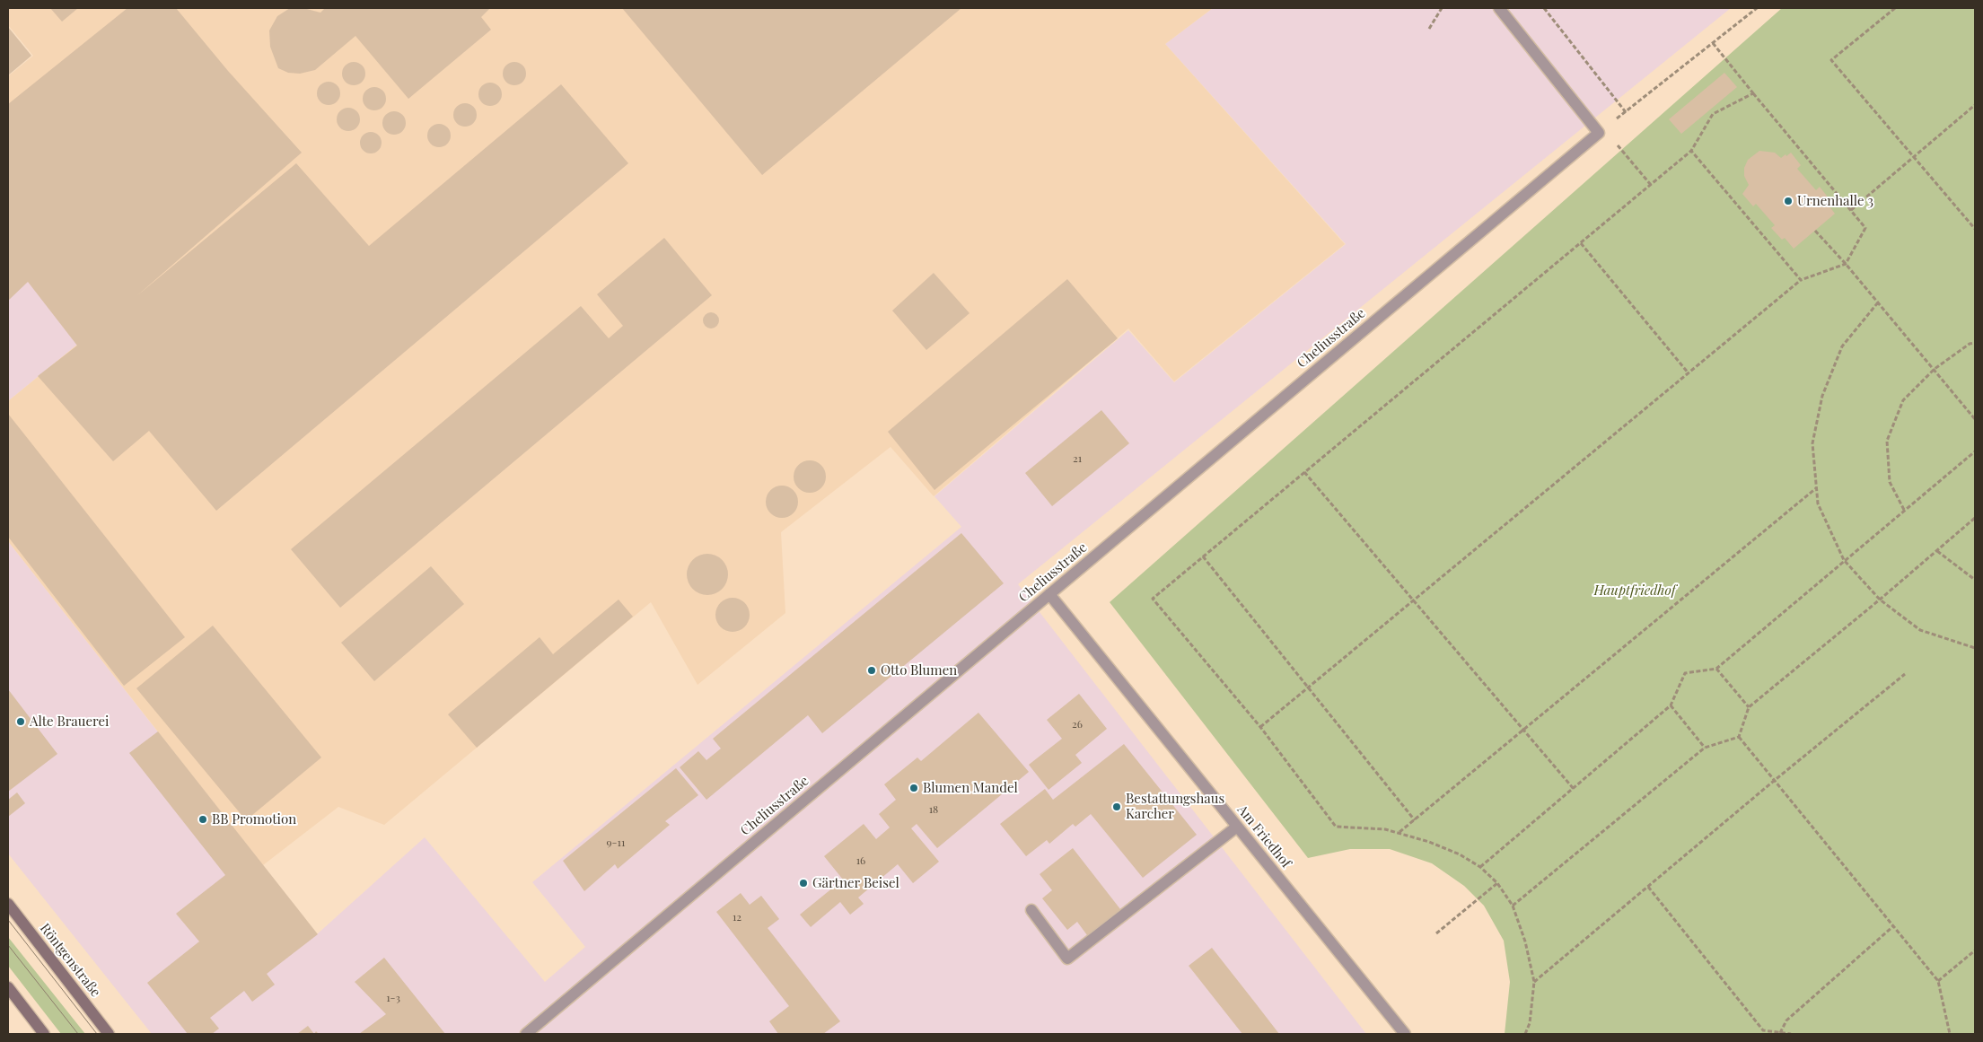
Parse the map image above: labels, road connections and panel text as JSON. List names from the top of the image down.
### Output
{
  "streets": {
    "main road": ["Röntgenstraße"],
    "street": ["Cheliusstraße", "Am Friedhof"]
  },
  "crossings": [
    ["Cheliusstraße", "Am Friedhof"]
  ],
  "parks": ["Hauptfriedhof"],
  "places": [
    "Urnenhalle 3",
    "Otto Blumen",
    "Alte Brauerei",
    "Blumen Mandel",
    "Bestattungshaus Karcher",
    "BB Promotion",
    "Gärtner Beisel"
  ],
  "house_numbers": [
    "21",
    "26",
    "18",
    "9-11",
    "16",
    "12",
    "1-3"
  ]
}
